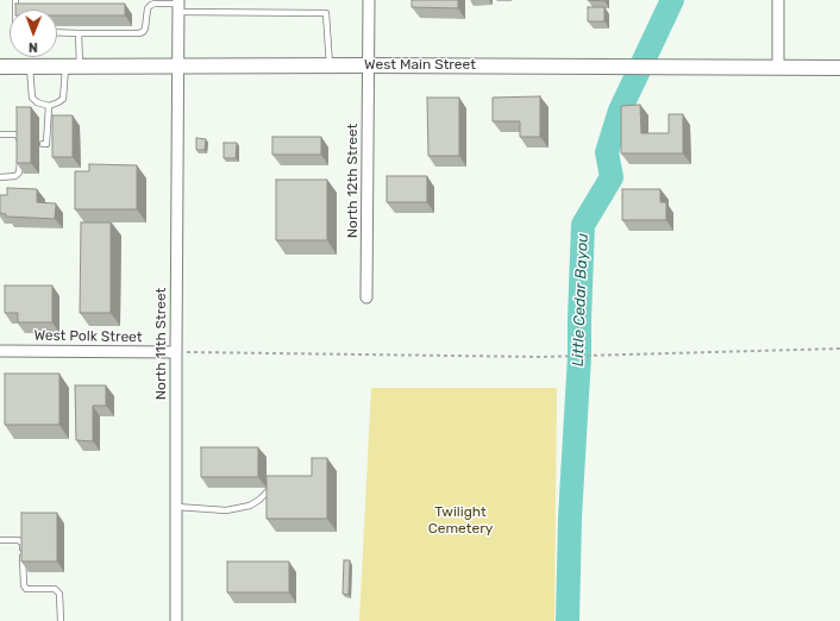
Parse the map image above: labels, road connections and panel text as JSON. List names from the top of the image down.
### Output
{
  "streets": {
    "main road": ["West Main Street"],
    "street": ["North 12th Street", "West Polk Street", "North 11th Street"]
  },
  "crossings": [
    ["West Main Street", "North 12th Street"],
    ["West Main Street", "North 11th Street"],
    ["West Polk Street", "North 11th Street"]
  ],
  "water": ["Little Cedar Bayou"],
  "parks": ["Twilight Cemetery"],
  "north": "bottom"
}
